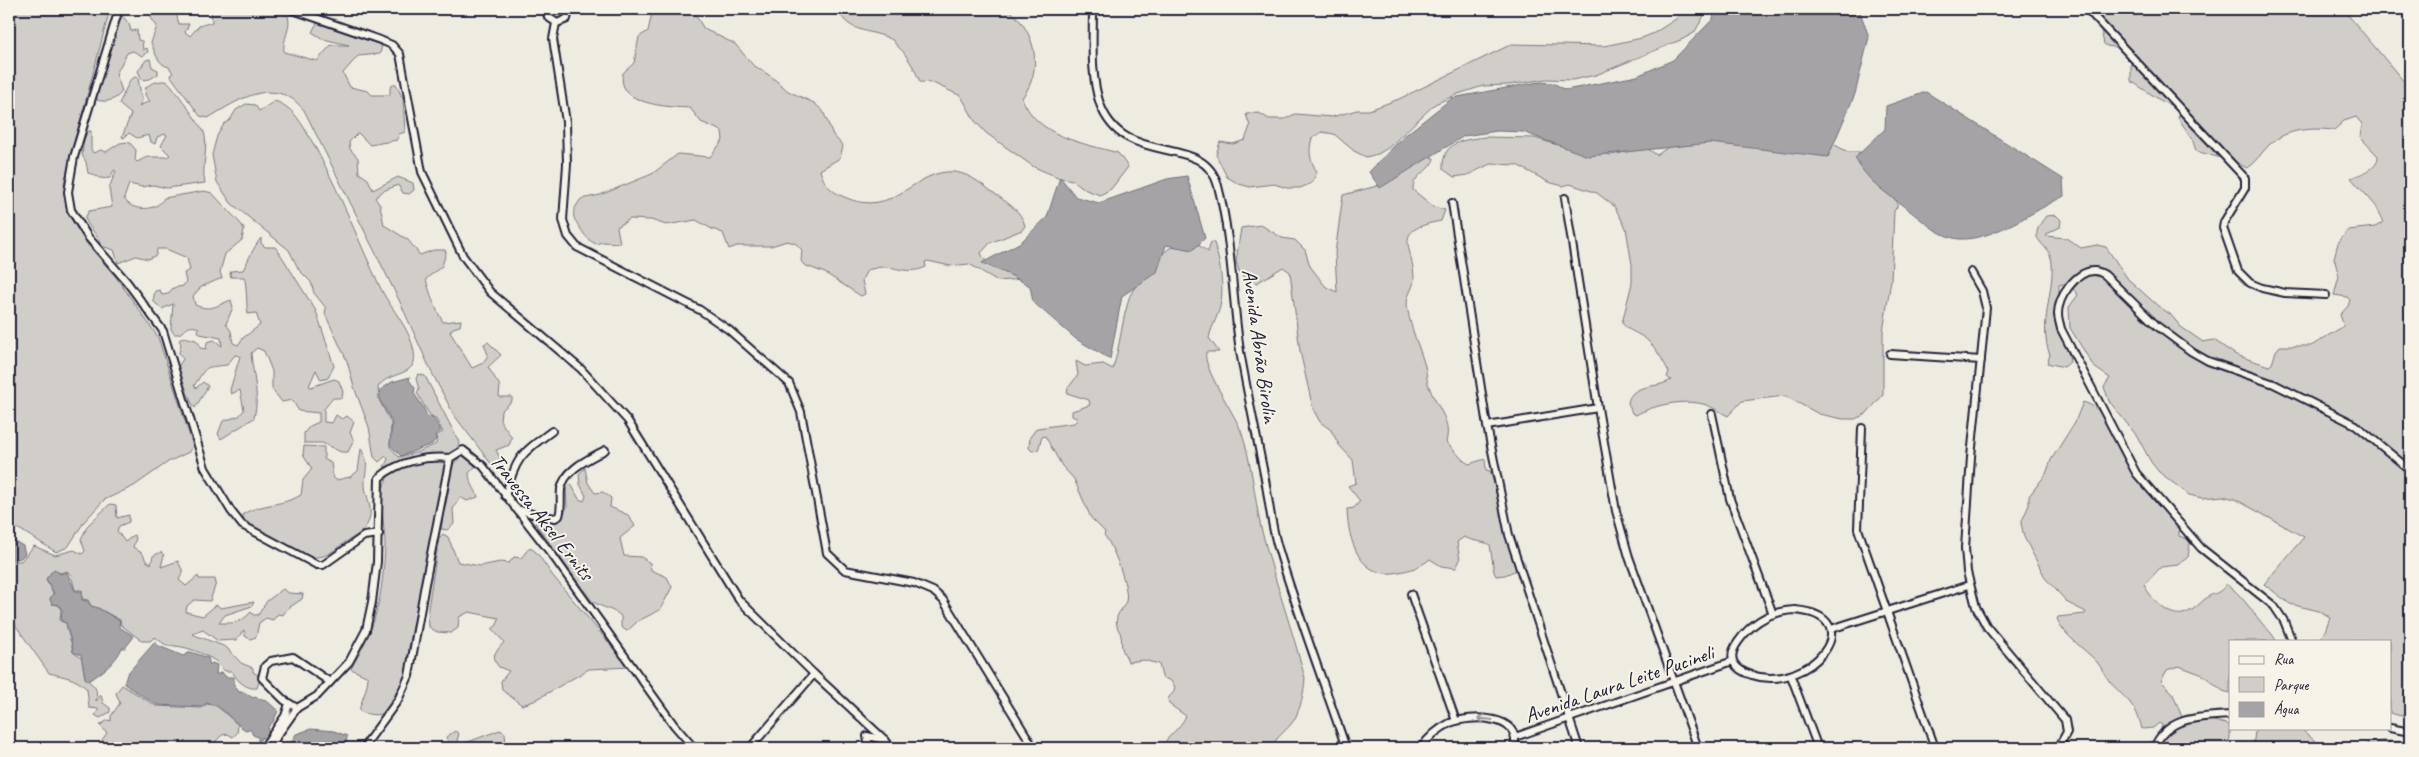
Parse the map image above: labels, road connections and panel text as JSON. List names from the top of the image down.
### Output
{
  "streets": {
    "street": ["Avenida Abrão Birolin", "Travessa Aksel Ernits", "Avenida Laura Leite Pucineli"]
  },
  "legend": ["Rua", "Parque", "Água"]
}
